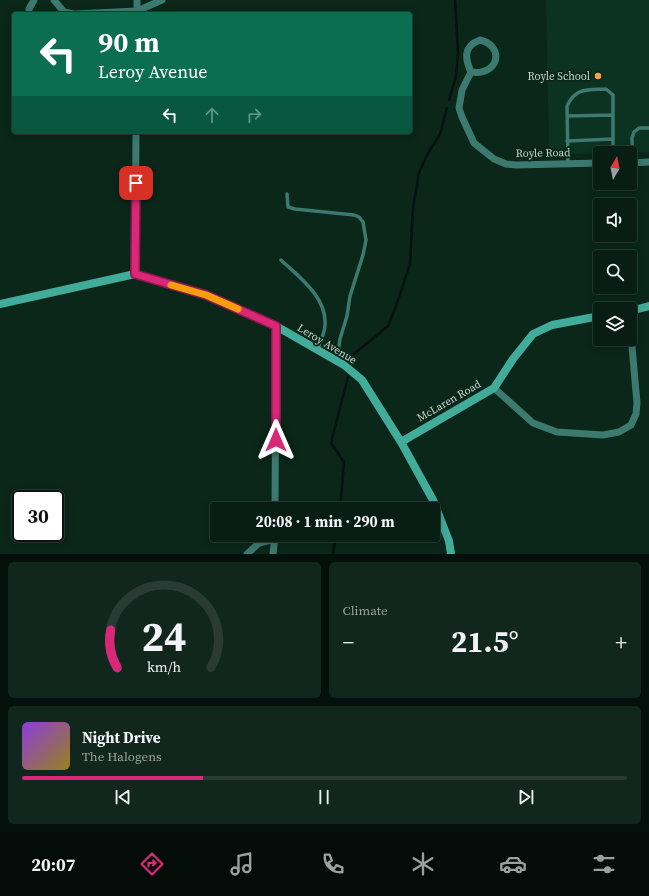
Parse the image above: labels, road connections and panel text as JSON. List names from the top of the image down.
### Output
{
  "streets": {
    "street": ["Royle Road", "Leroy Avenue", "McLaren Road"]
  },
  "crossings": [
    ["Leroy Avenue", "McLaren Road"]
  ],
  "places": ["Royle School"],
  "north": "top",
  "page": {
    "turn": ["90 m", "Leroy Avenue"],
    "limit": "30",
    "trip": "20:08 · 1 min · 290 m",
    "tile": "Climate",
    "heat": ["−", "21.5°", "+"],
    "song": ["Night Drive", "The Halogens"],
    "tabs": "20:07",
    "gauge": ["24", "km/h"]
  }
}
